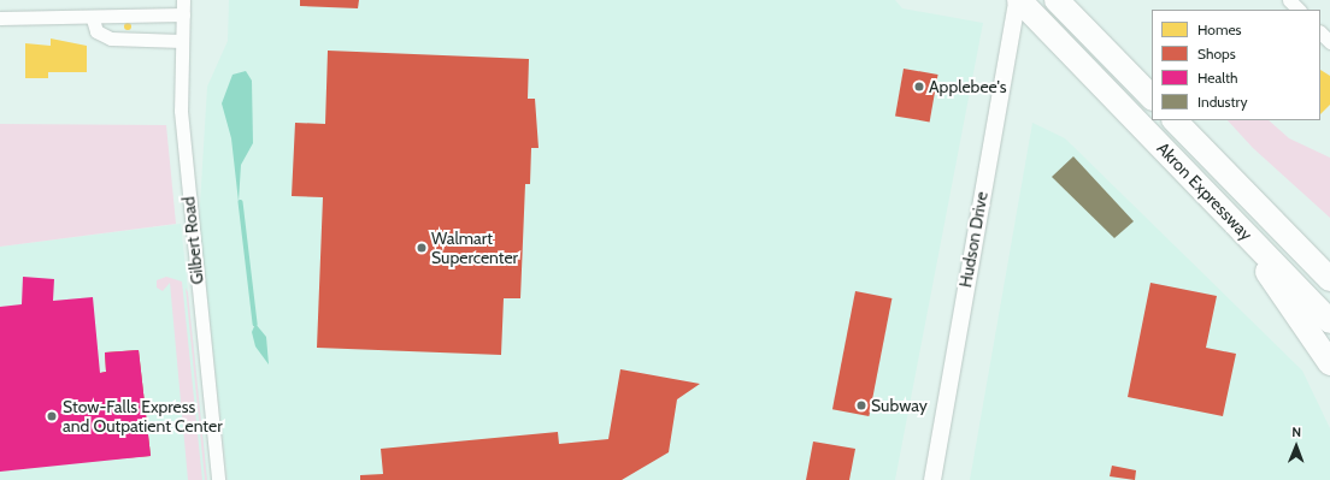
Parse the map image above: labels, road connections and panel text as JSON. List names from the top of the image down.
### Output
{
  "streets": {
    "highway": ["Akron Expressway"],
    "street": ["Hudson Drive", "Gilbert Road"]
  },
  "crossings": [
    ["Akron Expressway", "Hudson Drive"]
  ],
  "places": [
    "Applebee's",
    "Walmart Supercenter",
    "Subway",
    "Stow-Falls Express and Outpatient Center"
  ],
  "legend": [
    "Homes",
    "Shops",
    "Health",
    "Industry"
  ],
  "north": "top"
}
